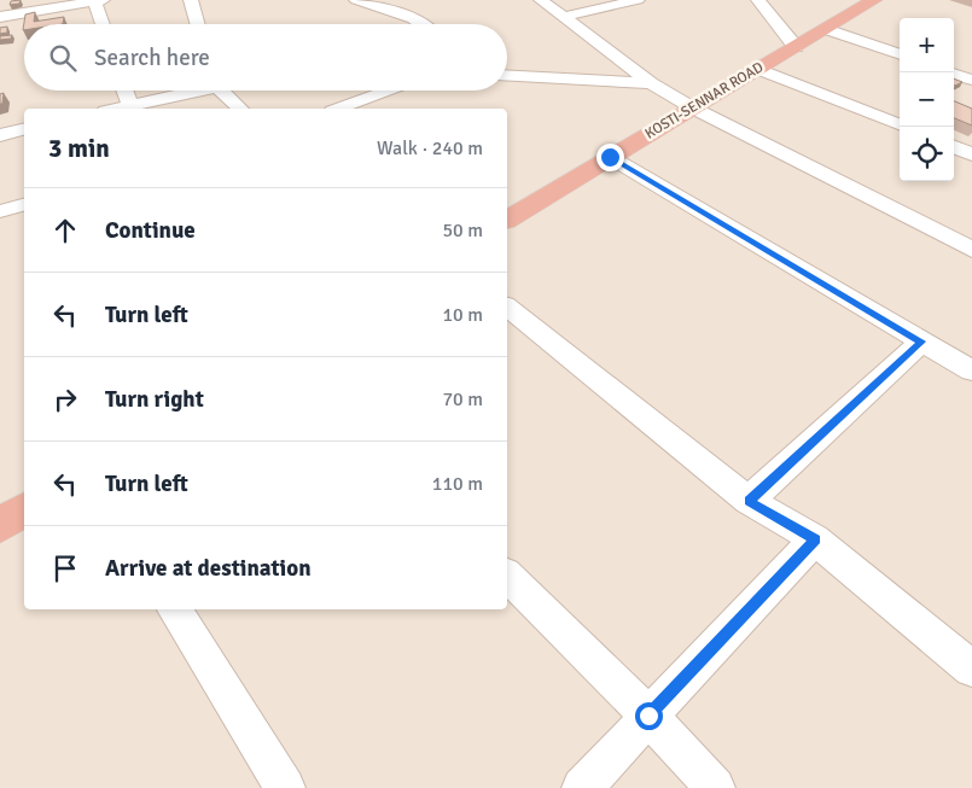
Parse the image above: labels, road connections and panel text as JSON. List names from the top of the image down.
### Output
{
  "streets": {
    "highway": ["KOSTI-SENNAR ROAD"]
  },
  "page": {
    "map_buttons": ["+", "−"],
    "search": "Search here",
    "heading": ["3 min", "Walk · 240 m"],
    "list": [
      ["Continue", "50 m"],
      ["Turn left", "10 m"],
      ["Turn right", "70 m"],
      ["Turn left", "110 m"],
      "Arrive at destination"
    ]
  }
}
